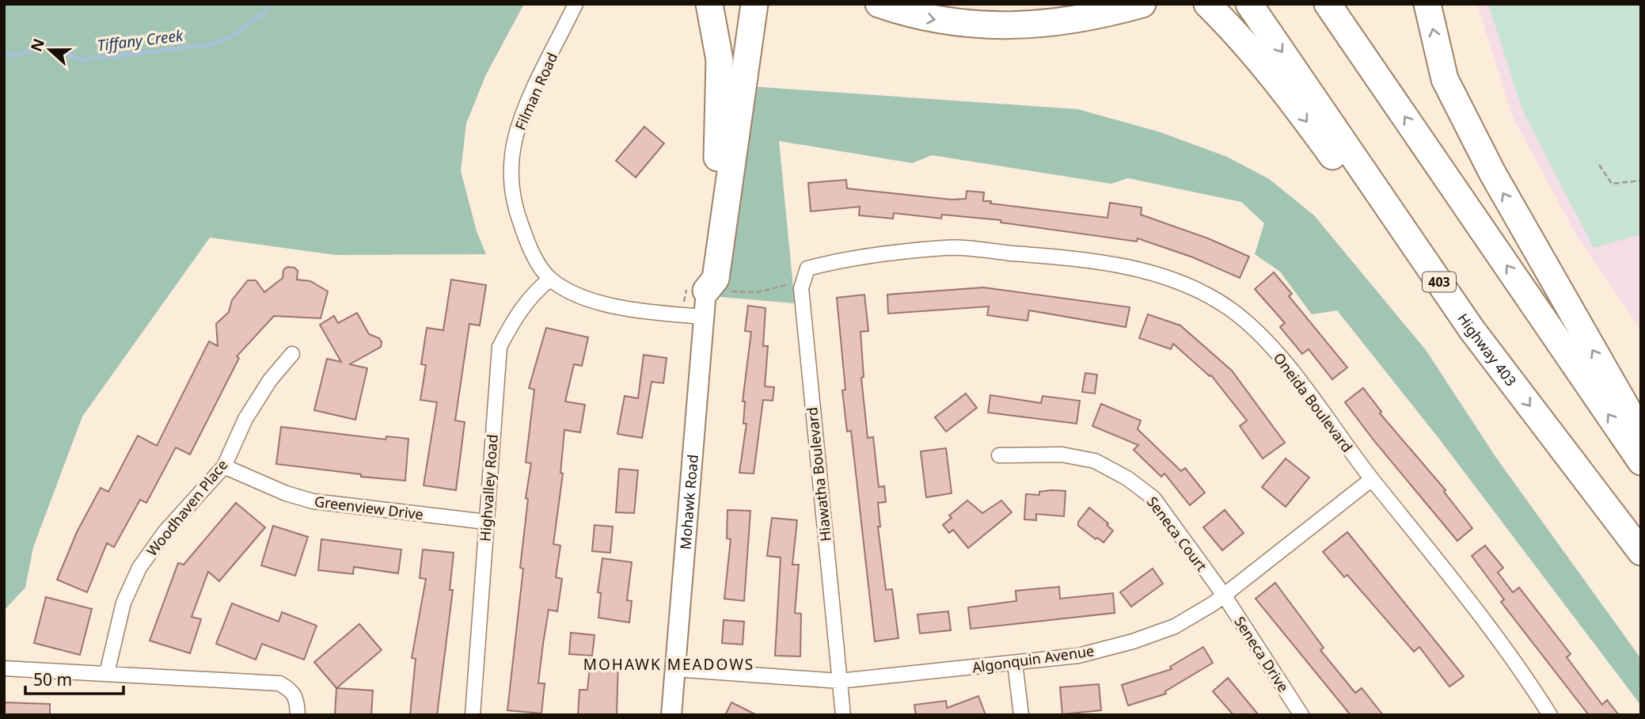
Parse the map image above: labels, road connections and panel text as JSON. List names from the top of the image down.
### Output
{
  "streets": {
    "highway": ["403", "Highway 403"],
    "main road": ["Mohawk Road"],
    "street": [
      "Filman Road",
      "Oneida Boulevard",
      "Hiawatha Boulevard",
      "Highvalley Road",
      "Woodhaven Place",
      "Greenview Drive",
      "Seneca Court",
      "Seneca Drive",
      "Algonquin Avenue"
    ]
  },
  "crossings": [
    ["Filman Road", "Highvalley Road"],
    ["Filman Road", "Mohawk Road"],
    ["Oneida Boulevard", "Hiawatha Boulevard"],
    ["Oneida Boulevard", "Algonquin Avenue"],
    ["Hiawatha Boulevard", "Algonquin Avenue"],
    ["Highvalley Road", "Greenview Drive"],
    ["Mohawk Road", "Algonquin Avenue"],
    ["Woodhaven Place", "Greenview Drive"],
    ["Seneca Court", "Seneca Drive"],
    ["Seneca Court", "Algonquin Avenue"],
    ["Seneca Drive", "Algonquin Avenue"]
  ],
  "districts": ["MOHAWK MEADOWS"],
  "water": ["Tiffany Creek"],
  "scale_bar": "50 m",
  "north": "left"
}
